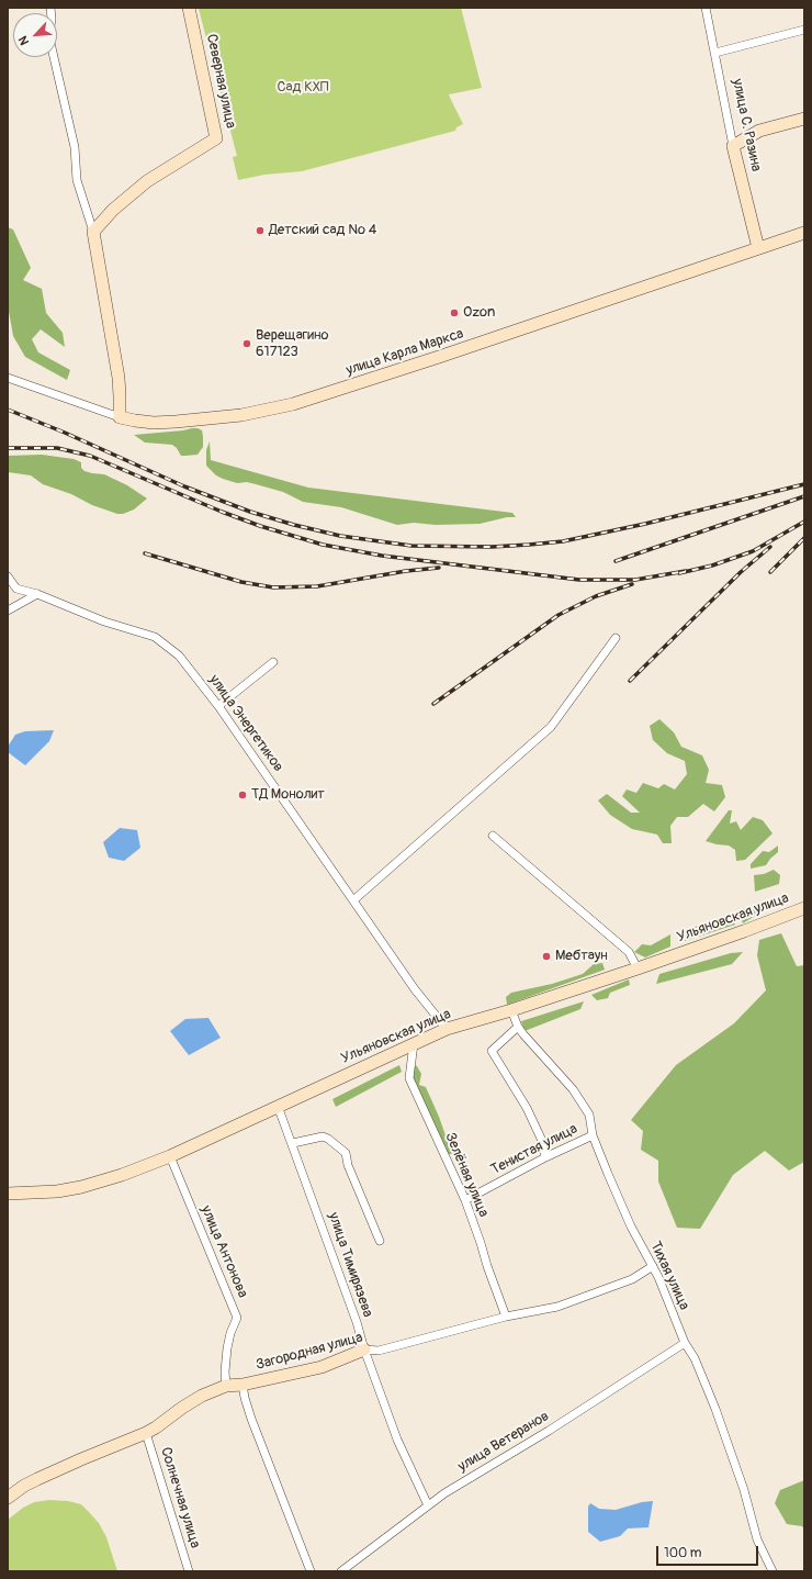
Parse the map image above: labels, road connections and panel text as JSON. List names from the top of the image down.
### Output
{
  "streets": {
    "street": [
      "Северная улица",
      "улица С. Разина",
      "улица Карла Маркса",
      "улица Энергетиков",
      "Ульяновская улица",
      "Тенистая улица",
      "Зелёная улица",
      "улица Антонова",
      "улица Тимирязева",
      "Тихая улица",
      "Загородная улица",
      "улица Ветеранов",
      "Солнечная улица"
    ]
  },
  "crossings": [
    ["улица С. Разина", "улица Карла Маркса"],
    ["улица Энергетиков", "Ульяновская улица"],
    ["Ульяновская улица", "Зелёная улица"],
    ["Ульяновская улица", "улица Антонова"],
    ["Ульяновская улица", "улица Тимирязева"],
    ["Ульяновская улица", "Тихая улица"],
    ["Тенистая улица", "Зелёная улица"],
    ["Тенистая улица", "Тихая улица"],
    ["Зелёная улица", "Загородная улица"],
    ["улица Антонова", "Загородная улица"],
    ["улица Тимирязева", "Загородная улица"],
    ["улица Тимирязева", "улица Ветеранов"],
    ["Тихая улица", "Загородная улица"],
    ["Тихая улица", "улица Ветеранов"],
    ["Загородная улица", "Солнечная улица"]
  ],
  "parks": ["Сад КХП"],
  "places": [
    "Детский сад № 4",
    "Ozon",
    "Верещагино 617123",
    "ТД Монолит",
    "Мебтаун"
  ],
  "scale_bar": "100 m",
  "north": "bottom left"
}
